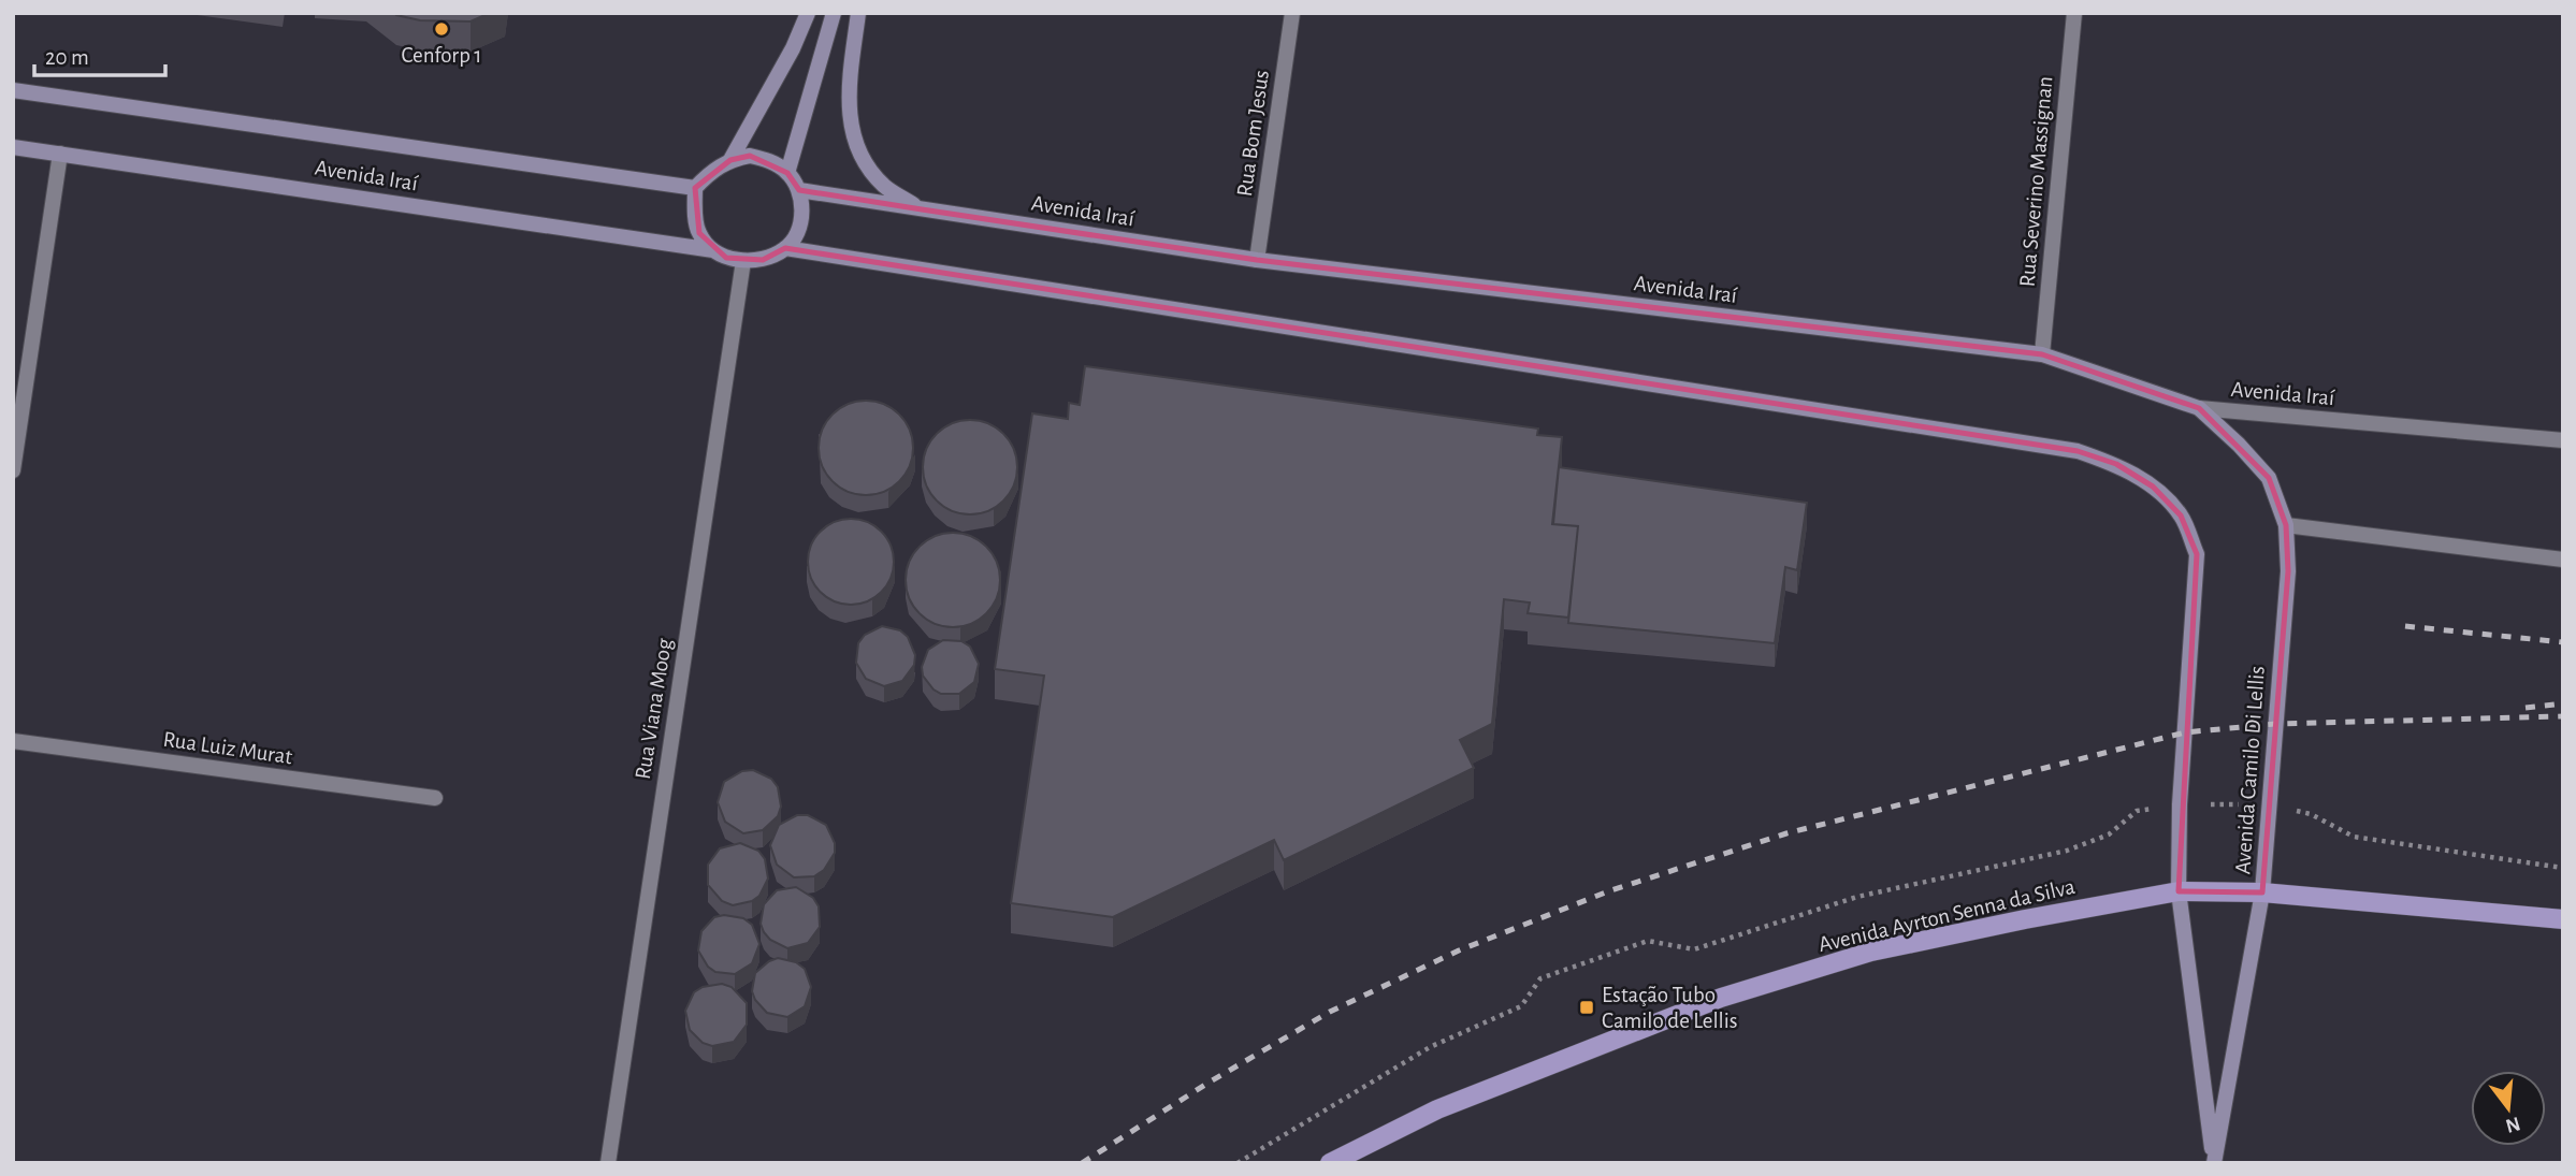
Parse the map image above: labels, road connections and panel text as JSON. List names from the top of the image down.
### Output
{
  "streets": {
    "main road": ["Avenida Iraí", "Avenida Camilo Di Lellis", "Avenida Ayrton Senna da Silva"],
    "street": [
      "Rua Bom Jesus",
      "Rua Severino Massignan",
      "Rua Viana Moog",
      "Rua Luiz Murat"
    ]
  },
  "crossings": [
    ["Rua Bom Jesus", "Avenida Iraí"],
    ["Avenida Iraí", "Rua Severino Massignan"],
    ["Avenida Iraí", "Rua Viana Moog"],
    ["Avenida Iraí", "Avenida Camilo Di Lellis"],
    ["Rua Viana Moog", "Avenida Camilo Di Lellis"],
    ["Avenida Camilo Di Lellis", "Avenida Ayrton Senna da Silva"]
  ],
  "places": {
    "other": ["Cenforp 1"],
    "transit": ["Estação Tubo Camilo de Lellis"]
  },
  "scale_bar": "20 m",
  "north": "bottom"
}
